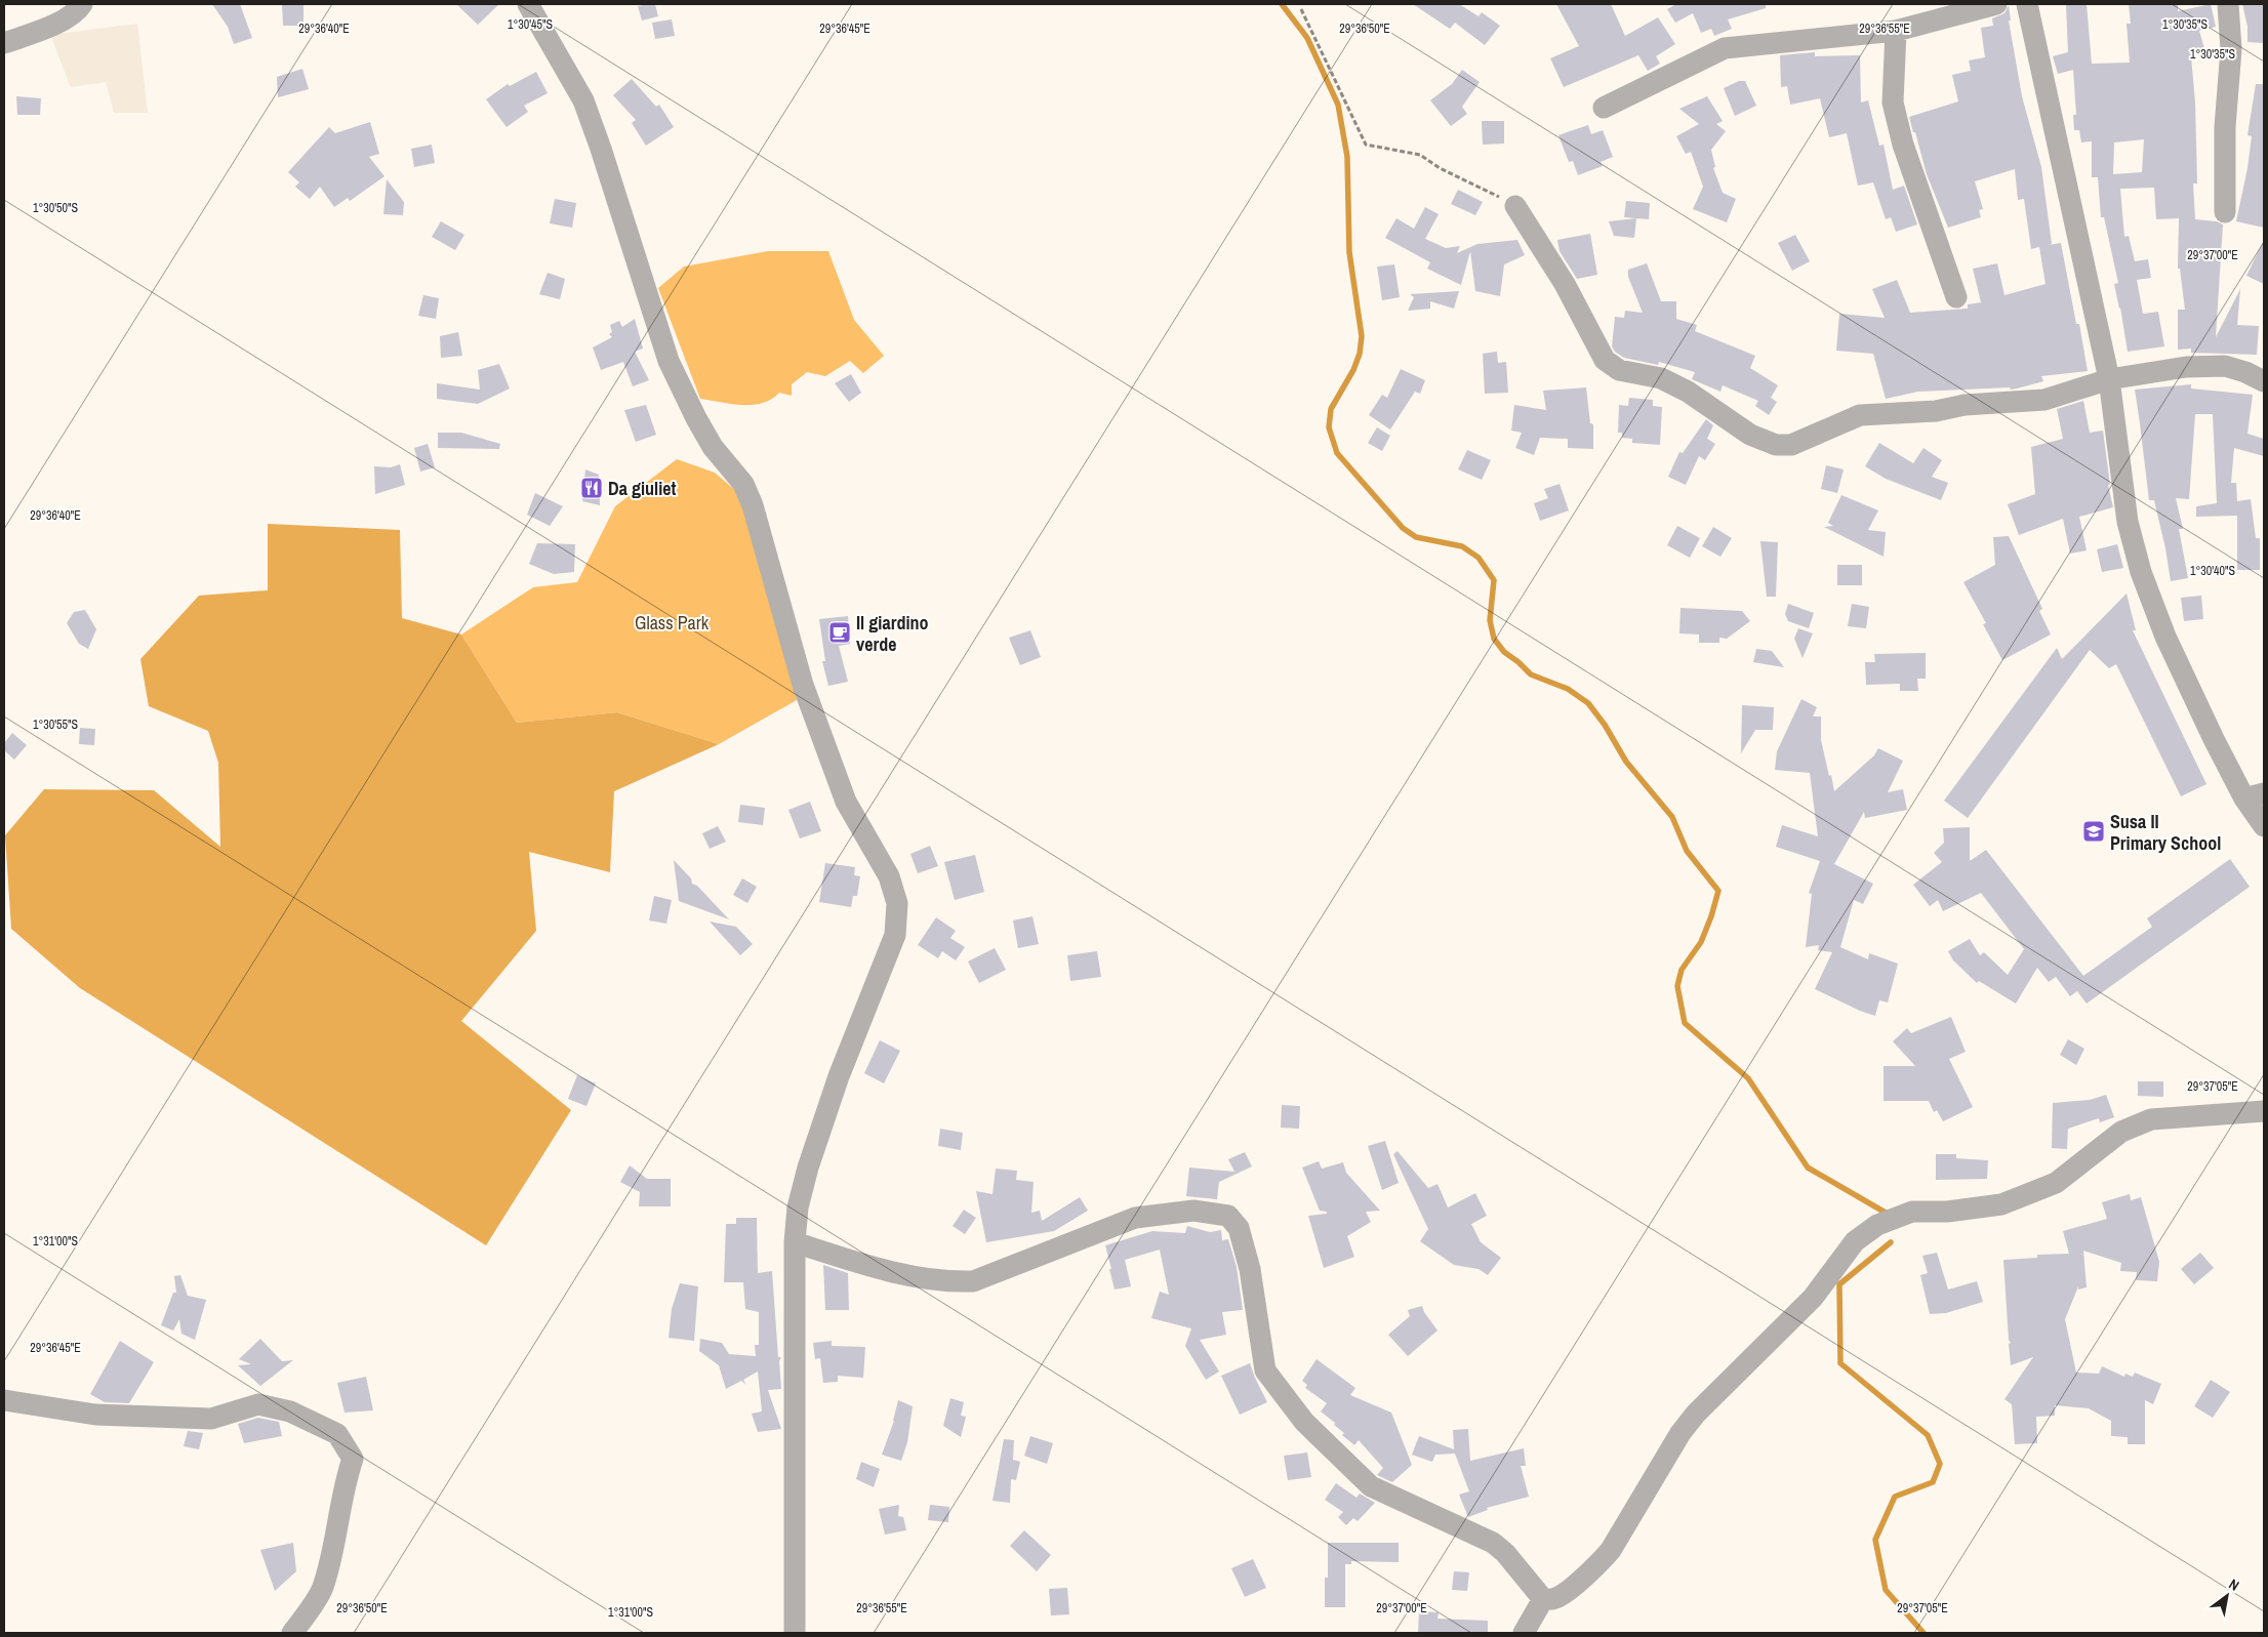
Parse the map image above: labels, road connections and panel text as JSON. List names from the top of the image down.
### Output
{
  "parks": ["Glass Park"],
  "places": {
    "restaurant": ["Da giuliet"],
    "cafe": ["Il giardino verde"],
    "school or university": ["Susa II Primary School"]
  },
  "north": "top right",
  "coordinates": [
    "1°30'45\"S",
    "1°30'35\"S",
    "29°36'40\"E",
    "29°36'45\"E",
    "29°36'50\"E",
    "29°36'55\"E",
    "1°30'50\"S",
    "29°37'00\"E",
    "1°30'40\"S",
    "1°30'55\"S",
    "29°37'05\"E",
    "1°31'00\"S"
  ]
}
